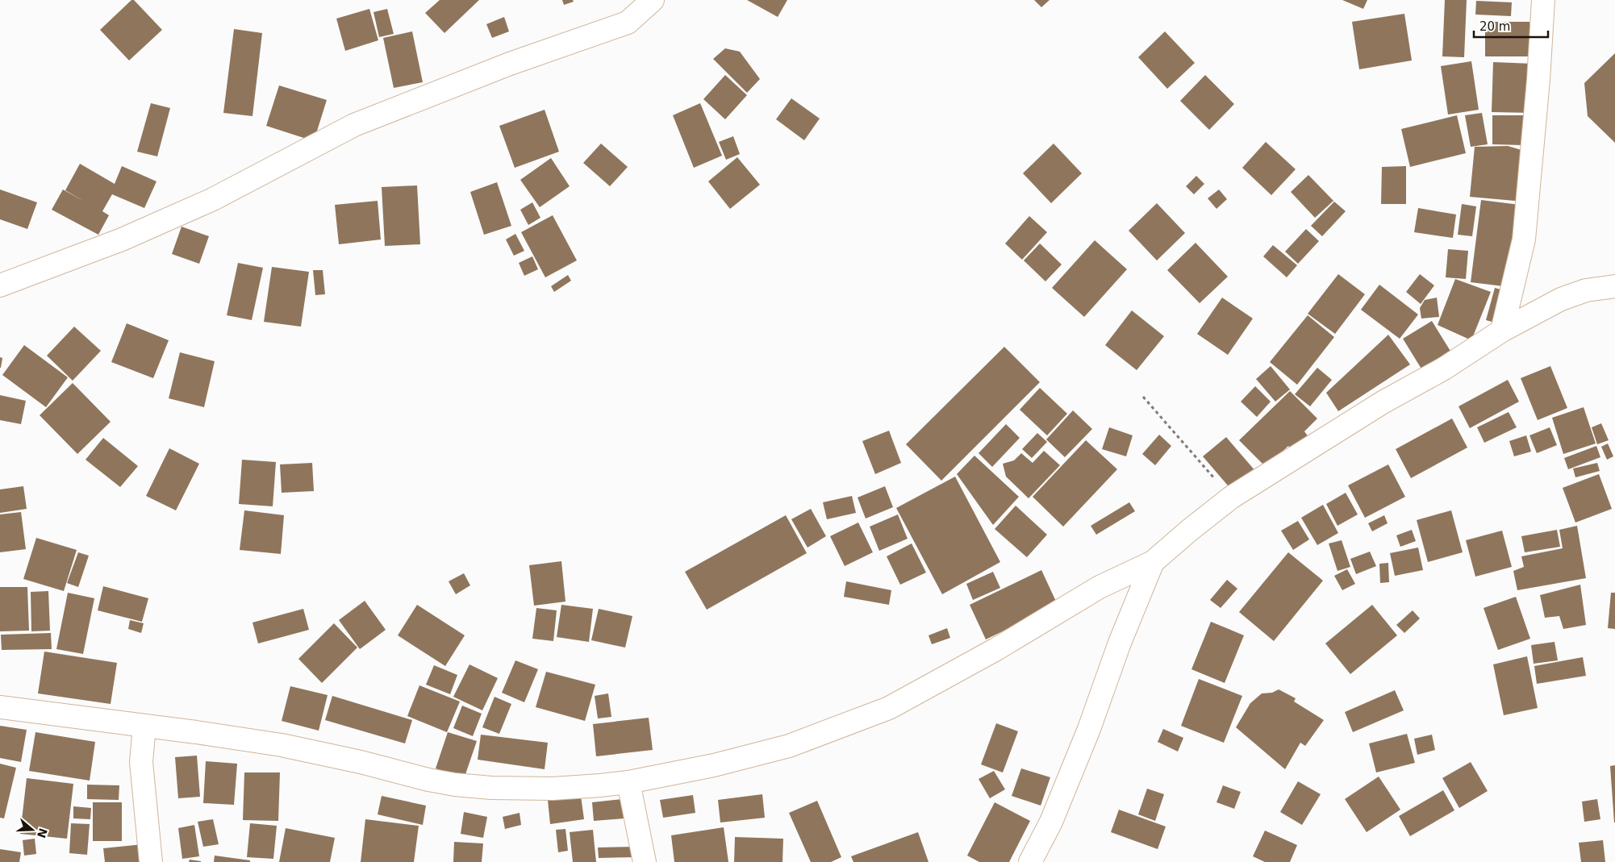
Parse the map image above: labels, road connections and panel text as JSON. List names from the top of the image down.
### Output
{
  "scale_bar": "20 m",
  "north": "right"
}
